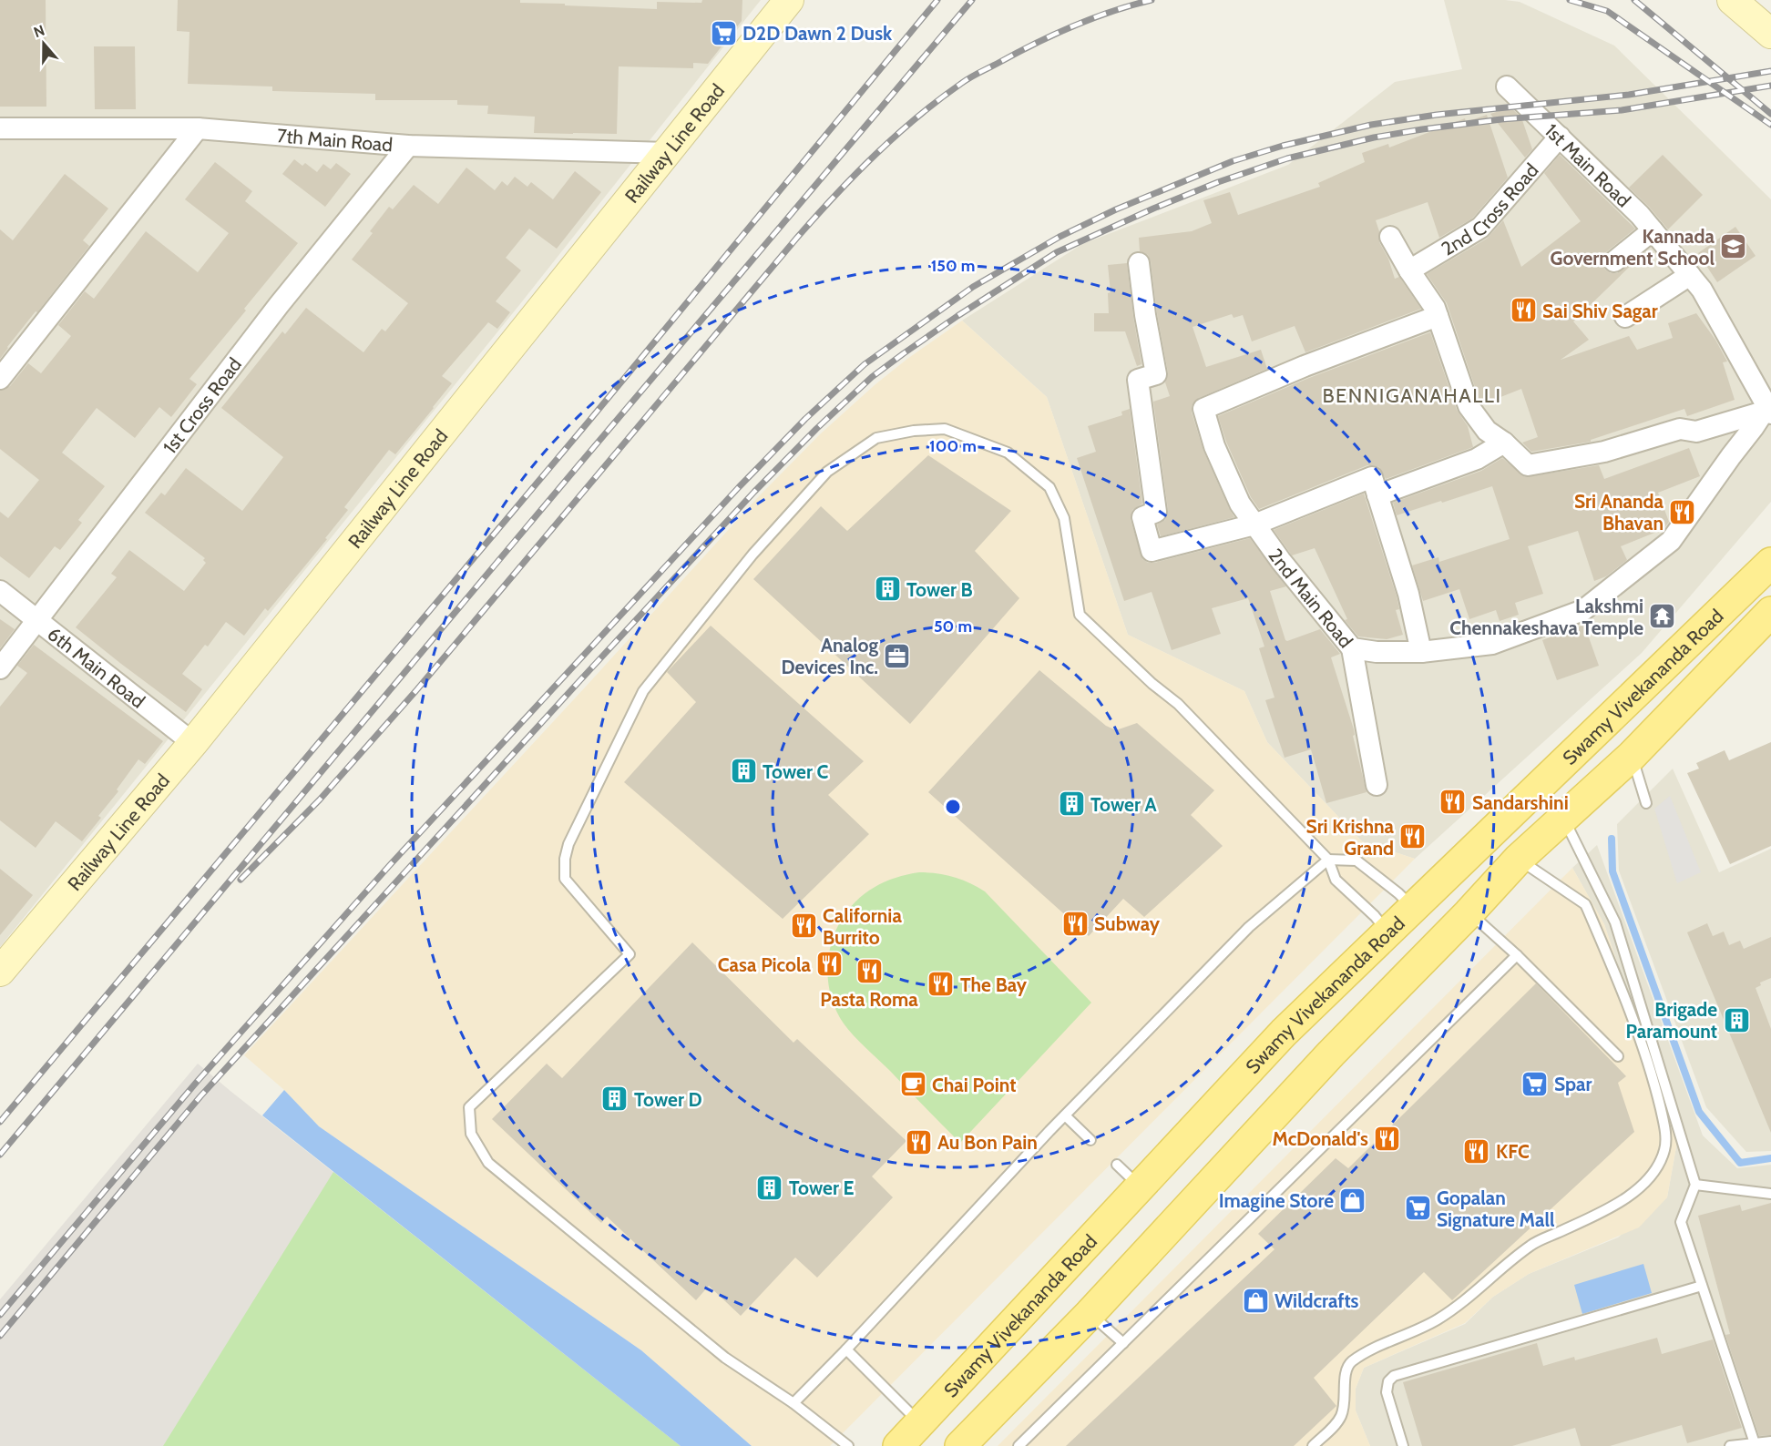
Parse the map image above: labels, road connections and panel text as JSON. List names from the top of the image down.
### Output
{
  "streets": {
    "main road": ["Railway Line Road", "Swamy Vivekananda Road"],
    "street": [
      "7th Main Road",
      "1st Main Road",
      "2nd Cross Road",
      "1st Cross Road",
      "2nd Main Road",
      "6th Main Road"
    ]
  },
  "crossings": [
    ["7th Main Road", "Railway Line Road"],
    ["7th Main Road", "1st Cross Road"],
    ["Railway Line Road", "6th Main Road"],
    ["1st Main Road", "2nd Cross Road"],
    ["1st Main Road", "2nd Main Road"],
    ["1st Cross Road", "6th Main Road"]
  ],
  "districts": ["BENNIGANAHALLI"],
  "places": {
    "supermarket": ["D2D Dawn 2 Dusk", "Spar", "Gopalan Signature Mall"],
    "school or university": ["Kannada Government School"],
    "restaurant": [
      "Sai Shiv Sagar",
      "Sri Ananda Bhavan",
      "Sandarshini",
      "Sri Krishna Grand",
      "Subway",
      "California Burrito",
      "Casa Picola",
      "Pasta Roma",
      "The Bay",
      "McDonald's",
      "Au Bon Pain",
      "KFC"
    ],
    "building": [
      "Tower B",
      "Tower C",
      "Tower A",
      "Brigade Paramount",
      "Tower D",
      "Tower E"
    ],
    "temple": ["Lakshmi Chennakeshava Temple"],
    "office": ["Analog Devices Inc."],
    "cafe": ["Chai Point"],
    "shop": ["Imagine Store", "Wildcrafts"]
  },
  "north": "top",
  "rings": ["150 m", "100 m", "50 m"]
}
